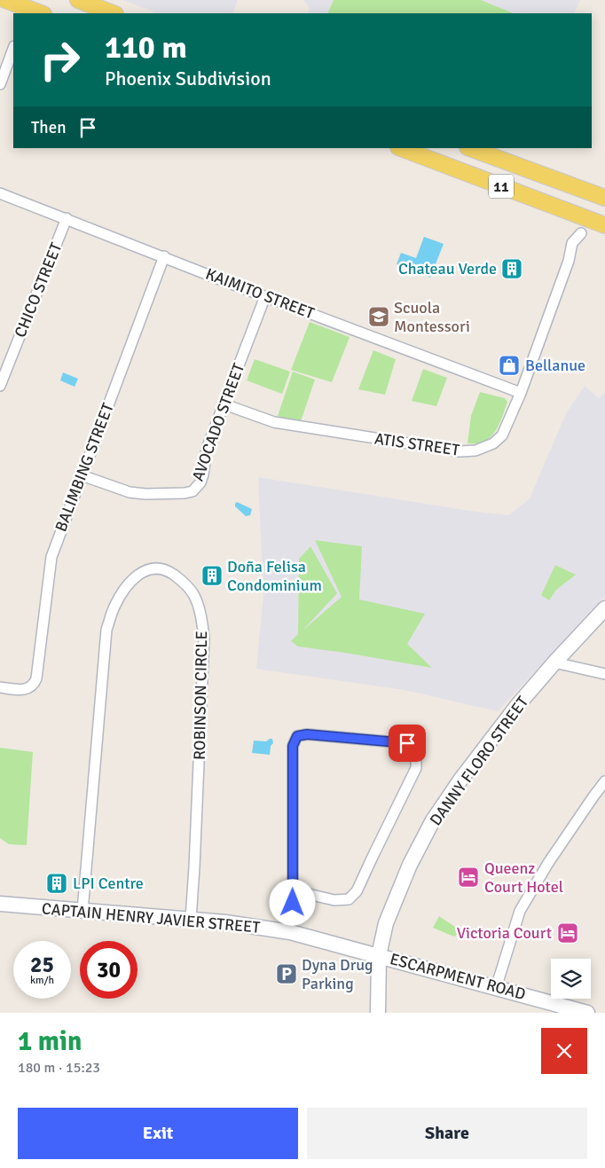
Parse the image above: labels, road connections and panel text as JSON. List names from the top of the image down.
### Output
{
  "streets": {
    "main road": ["11"],
    "street": [
      "CHICO STREET",
      "KAIMITO STREET",
      "AVOCADO STREET",
      "ATIS STREET",
      "BALIMBING STREET",
      "ROBINSON CIRCLE",
      "DANNY FLORO STREET",
      "CAPTAIN HENRY JAVIER STREET",
      "ESCARPMENT ROAD"
    ]
  },
  "crossings": [
    ["11", "ATIS STREET"],
    ["CHICO STREET", "KAIMITO STREET"],
    ["KAIMITO STREET", "AVOCADO STREET"],
    ["KAIMITO STREET", "ATIS STREET"],
    ["KAIMITO STREET", "BALIMBING STREET"],
    ["AVOCADO STREET", "ATIS STREET"],
    ["AVOCADO STREET", "BALIMBING STREET"],
    ["ROBINSON CIRCLE", "CAPTAIN HENRY JAVIER STREET"],
    ["DANNY FLORO STREET", "CAPTAIN HENRY JAVIER STREET"],
    ["DANNY FLORO STREET", "ESCARPMENT ROAD"],
    ["CAPTAIN HENRY JAVIER STREET", "ESCARPMENT ROAD"]
  ],
  "places": {
    "building": ["Chateau Verde", "Doña Felisa Condominium", "LPI Centre"],
    "school or university": ["Scuola Montessori"],
    "shop": ["Bellanue"],
    "hotel": ["Queenz Court Hotel", "Victoria Court"],
    "parking": ["Dyna Drug Parking"]
  },
  "page": {
    "turn": ["110 m", "Phoenix Subdivision"],
    "then": "Then",
    "speed": "25 km/h",
    "limit": "30",
    "heading": ["1 min", "180 m · 15:23"],
    "buttons": ["Exit", "Share"]
  }
}
